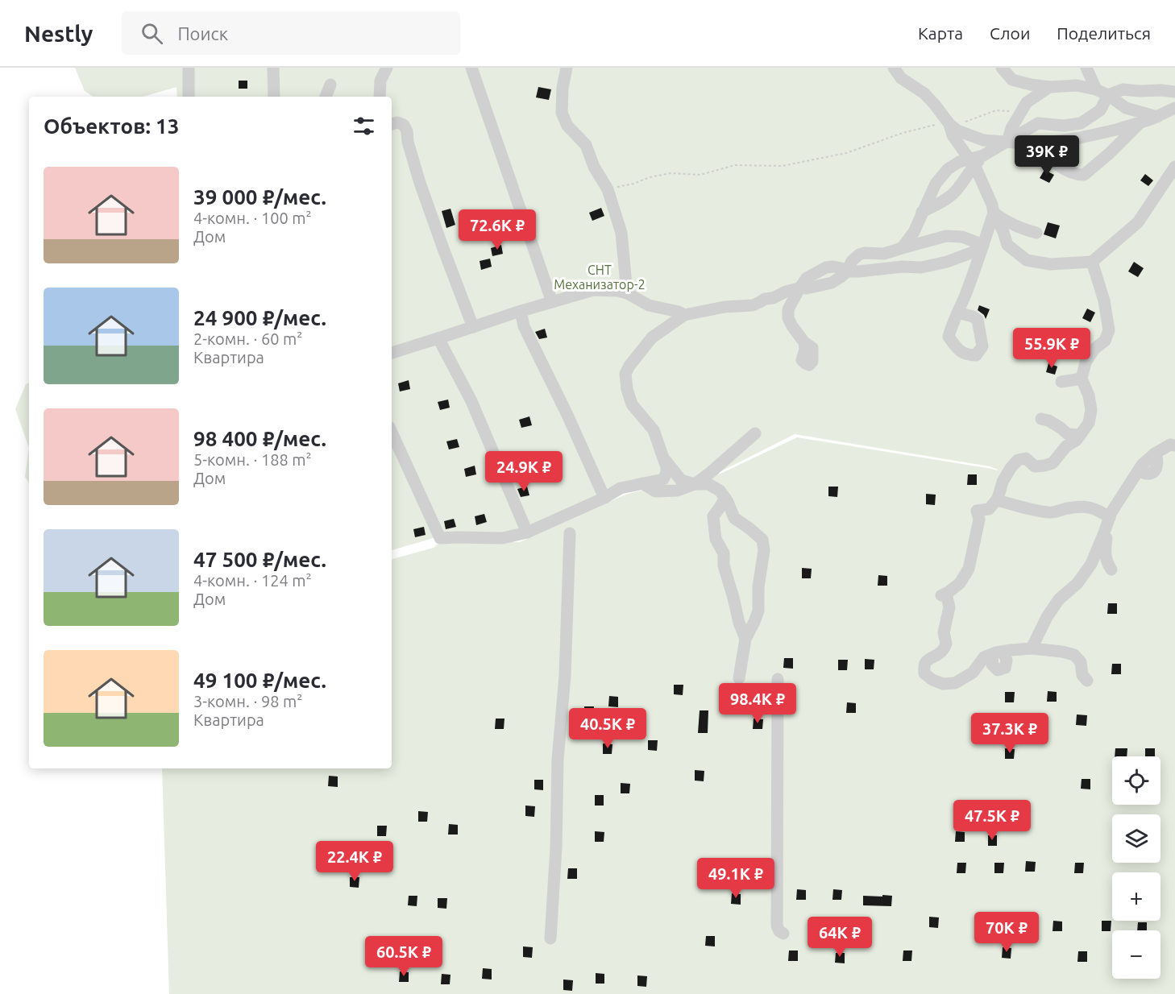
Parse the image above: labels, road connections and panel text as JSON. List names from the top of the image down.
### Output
{
  "parks": ["СНТ Механизатор-2"],
  "page": {
    "header": "Nestly",
    "search": "Поиск",
    "nav": ["Карта", "Слои", "Поделиться"],
    "heading": "Объектов: 13",
    "price": [
      "39K ₽",
      "72.6K ₽",
      "55.9K ₽",
      "24.9K ₽",
      "98.4K ₽",
      "40.5K ₽",
      "37.3K ₽",
      "47.5K ₽",
      "22.4K ₽",
      "49.1K ₽",
      "70K ₽",
      "64K ₽",
      "60.5K ₽"
    ],
    "list": [
      {
        "name": "39 000 ₽/мес.",
        "note": "4-комн. · 100 m² · Дом"
      },
      {
        "name": "24 900 ₽/мес.",
        "note": "2-комн. · 60 m² · Квартира"
      },
      {
        "name": "98 400 ₽/мес.",
        "note": "5-комн. · 188 m² · Дом"
      },
      {
        "name": "47 500 ₽/мес.",
        "note": "4-комн. · 124 m² · Дом"
      },
      {
        "name": "49 100 ₽/мес.",
        "note": "3-комн. · 98 m² · Квартира"
      }
    ],
    "map_buttons": ["+", "−"]
  }
}
